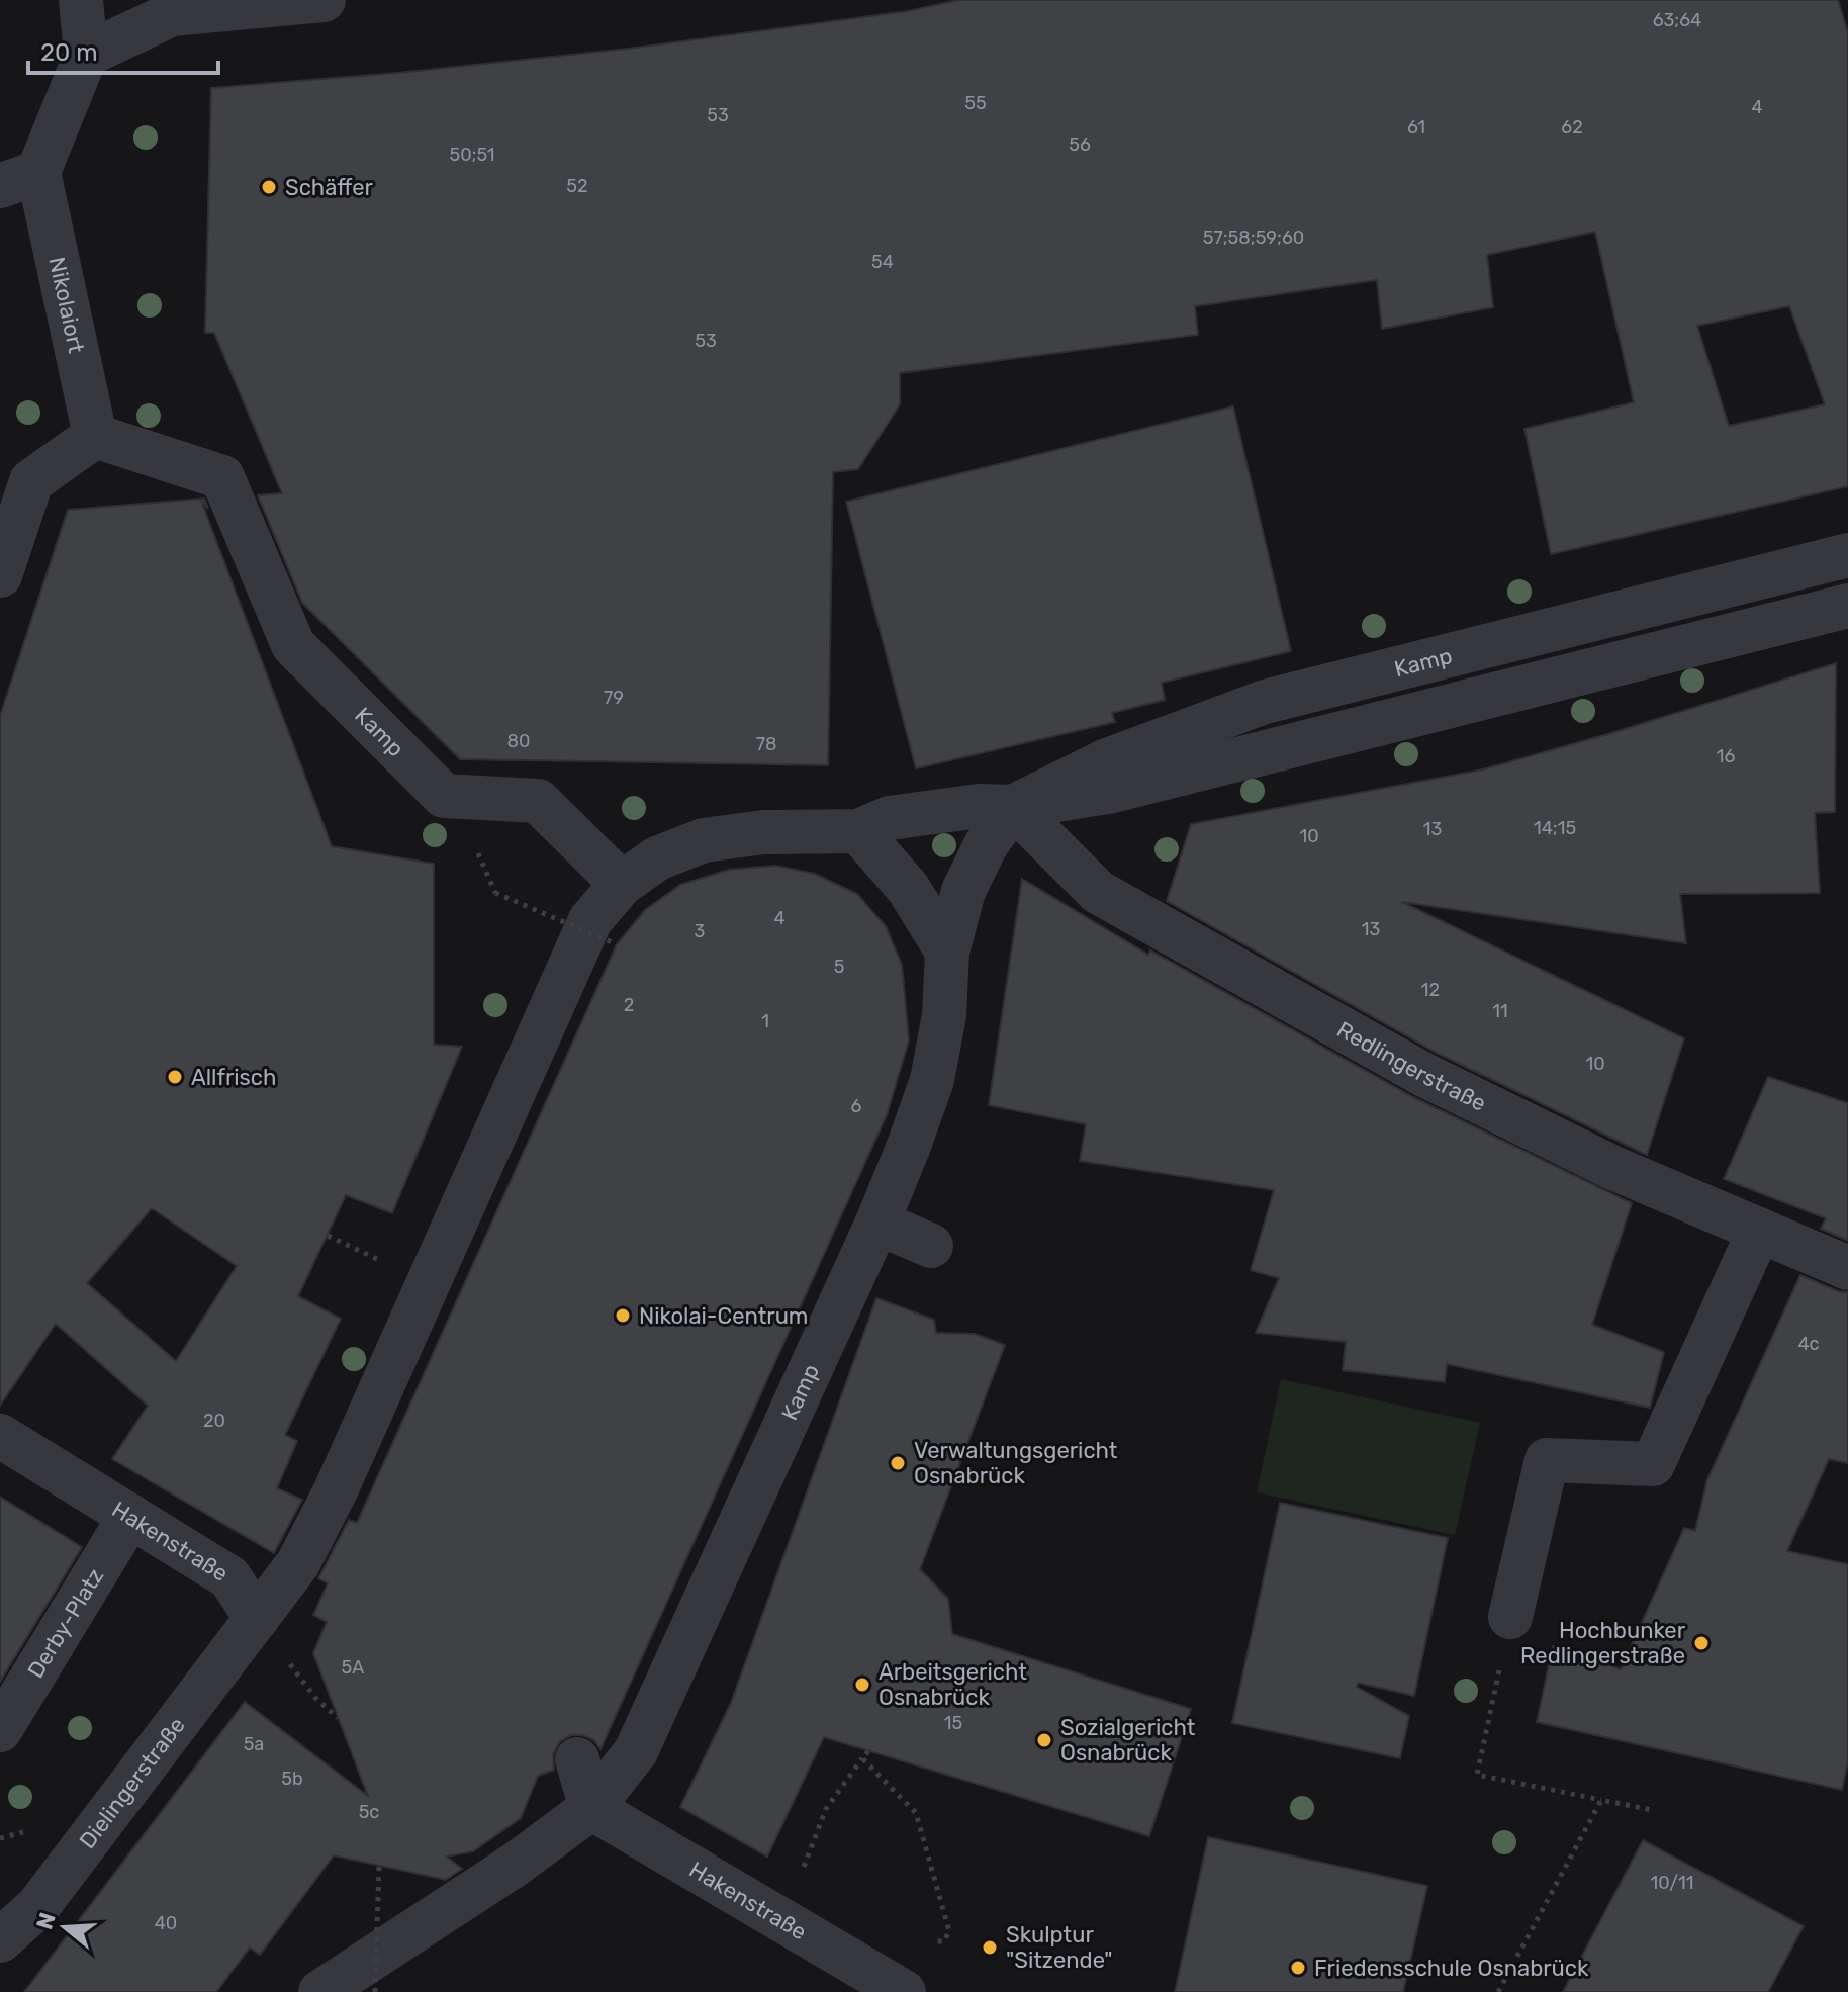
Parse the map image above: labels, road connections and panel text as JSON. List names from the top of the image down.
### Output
{
  "streets": {
    "street": [
      "Nikolaiort",
      "Kamp",
      "Redlingerstraße",
      "Hakenstraße",
      "Derby-Platz",
      "Dielingerstraße"
    ]
  },
  "crossings": [
    ["Nikolaiort", "Kamp"],
    ["Kamp", "Redlingerstraße"],
    ["Kamp", "Hakenstraße"],
    ["Kamp", "Dielingerstraße"],
    ["Hakenstraße", "Derby-Platz"],
    ["Hakenstraße", "Dielingerstraße"]
  ],
  "places": [
    "Schäffer",
    "Allfrisch",
    "Nikolai-Centrum",
    "Verwaltungsgericht Osnabrück",
    "Hochbunker Redlingerstraße",
    "Arbeitsgericht Osnabrück",
    "Sozialgericht Osnabrück",
    "Skulptur \"Sitzende\"",
    "Friedensschule Osnabrück"
  ],
  "house_numbers": [
    "63;64",
    "55",
    "4",
    "53",
    "61",
    "62",
    "56",
    "50;51",
    "52",
    "57;58;59;60",
    "54",
    "53",
    "79",
    "80",
    "78",
    "16",
    "14;15",
    "13",
    "10",
    "4",
    "13",
    "3",
    "5",
    "12",
    "2",
    "11",
    "1",
    "10",
    "6",
    "4c",
    "20",
    "5A",
    "15",
    "5a",
    "5b",
    "5c",
    "10/11",
    "40"
  ],
  "scale_bar": "20 m",
  "north": "left"
}
